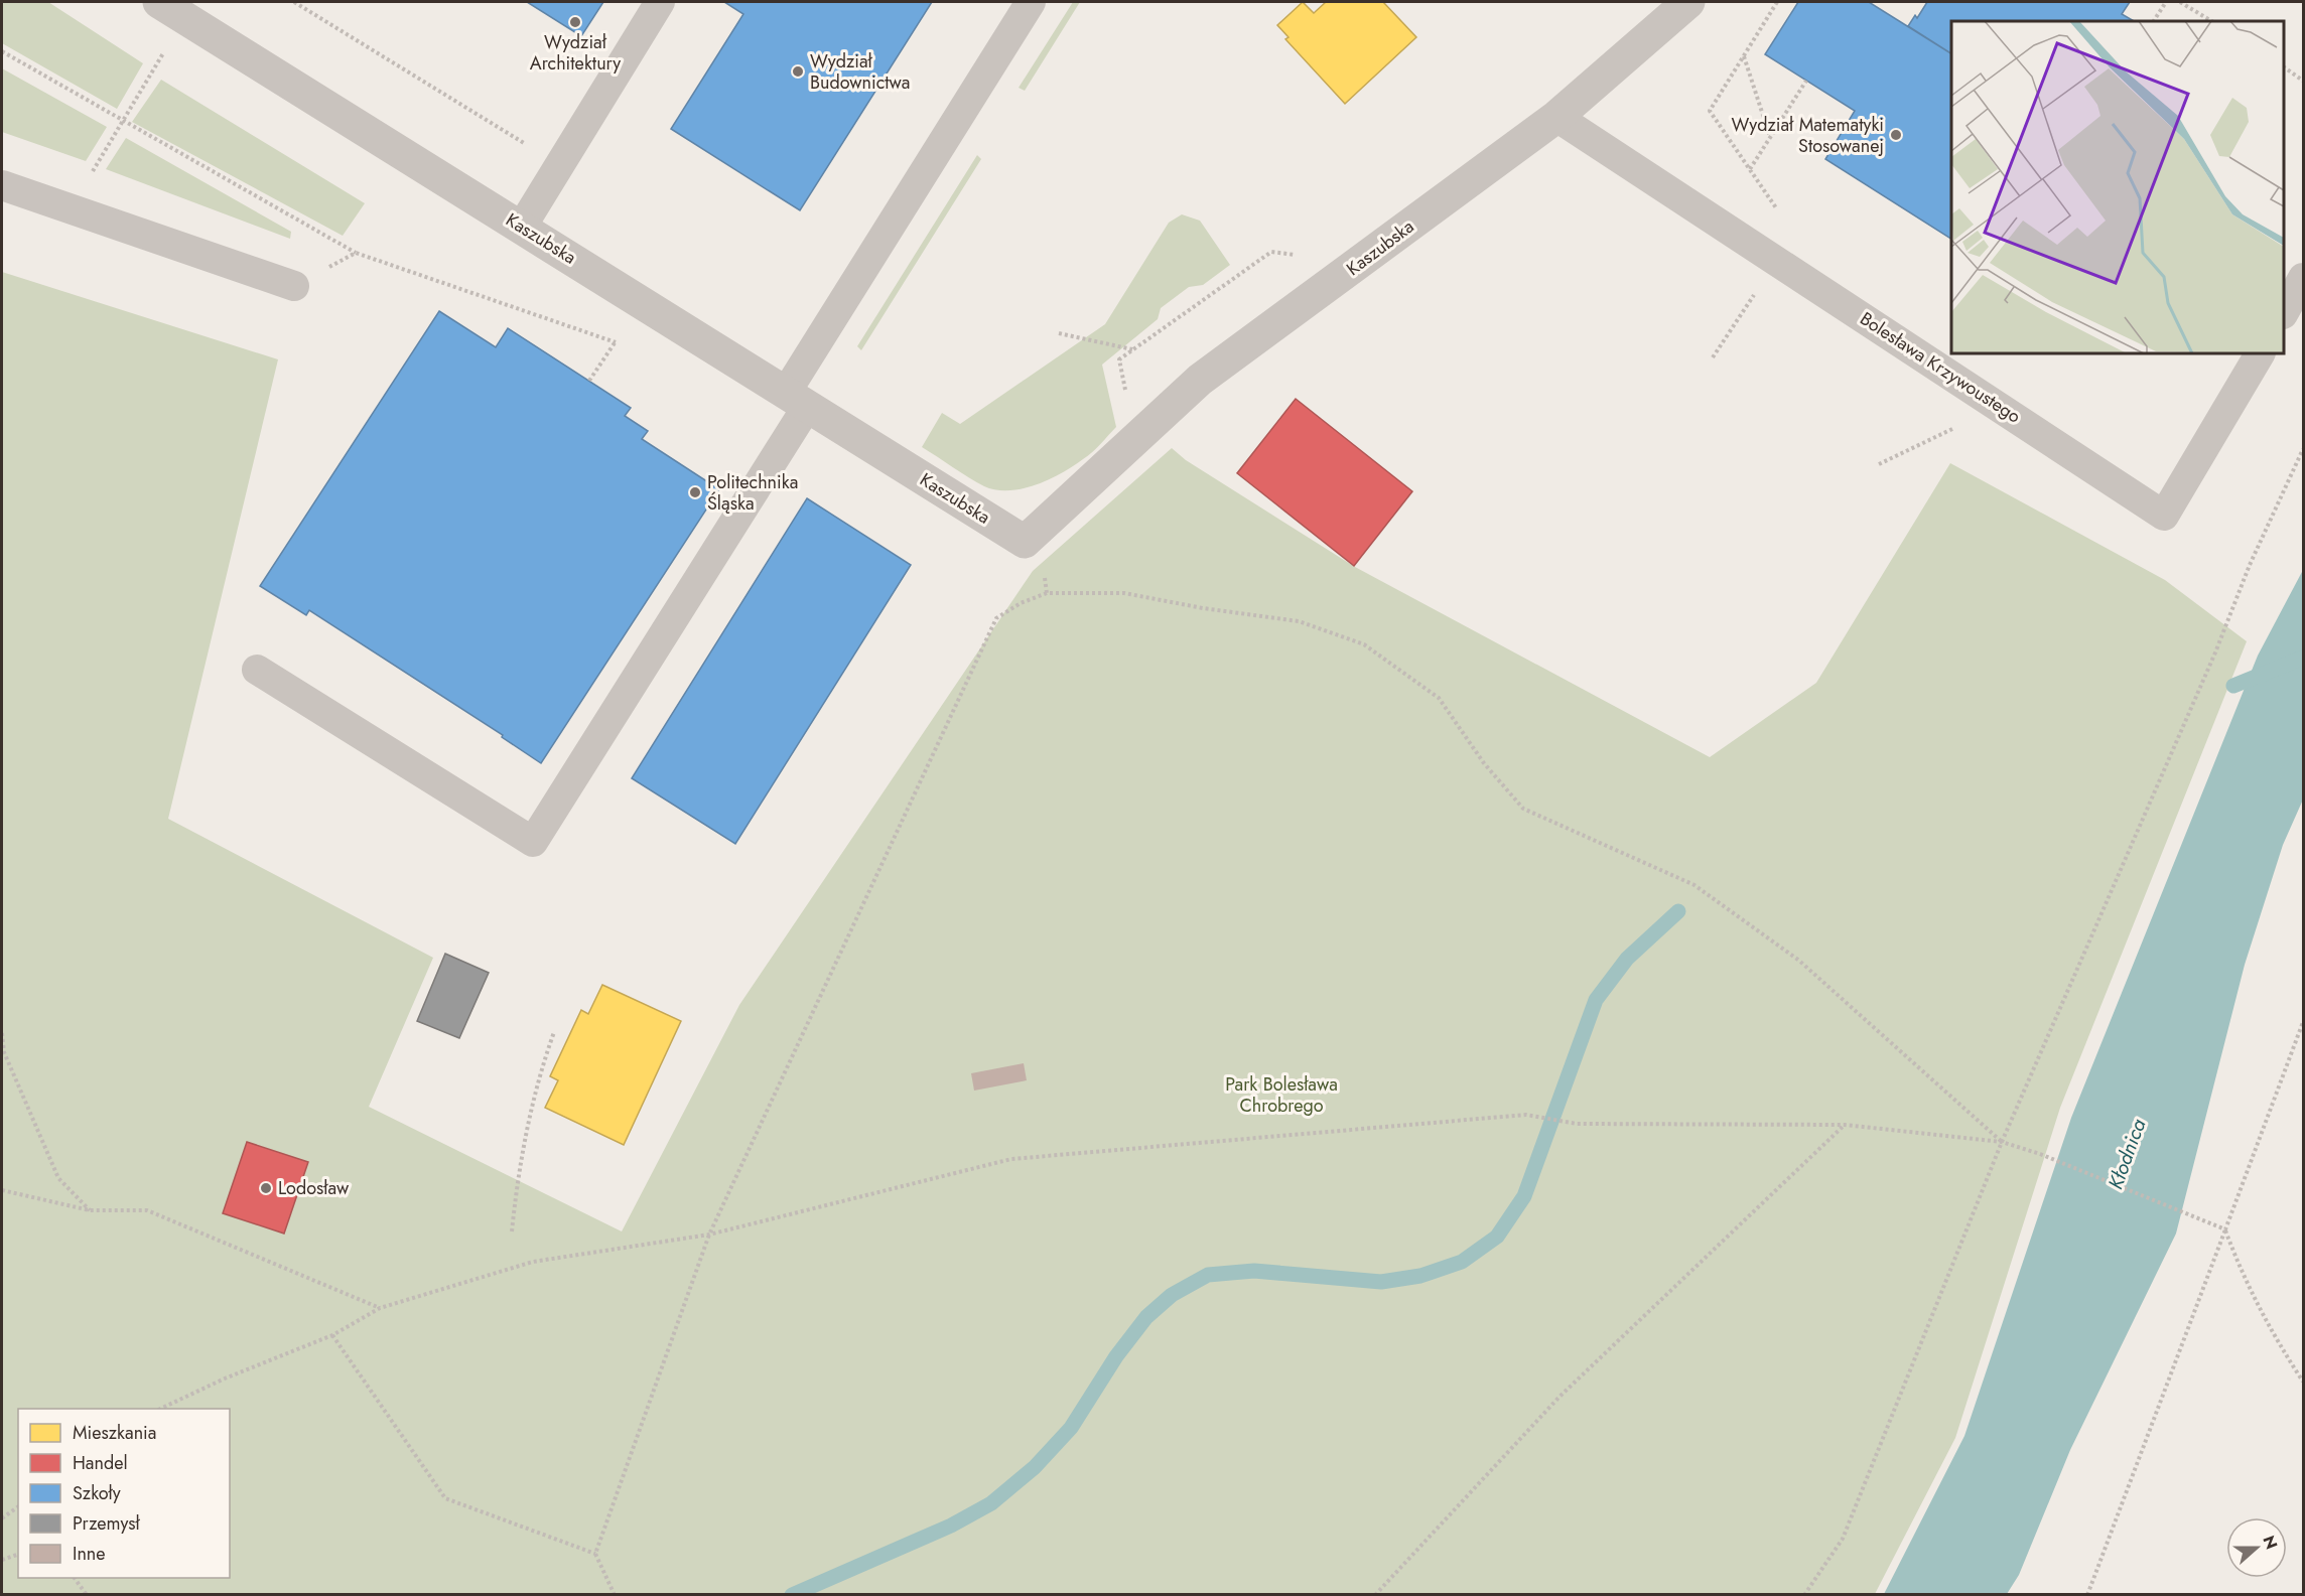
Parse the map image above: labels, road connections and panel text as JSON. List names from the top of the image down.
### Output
{
  "streets": {
    "street": ["Kaszubska"],
    "lane": ["Bolesława Krzywoustego"]
  },
  "crossings": [
    ["Kaszubska", "Bolesława Krzywoustego"]
  ],
  "water": ["Kłodnica"],
  "parks": ["Park Bolesława Chrobrego"],
  "places": [
    "Wydział Architektury",
    "Wydział Budownictwa",
    "Wydział Matematyki Stosowanej",
    "Politechnika Śląska",
    "Lodosław"
  ],
  "legend": [
    "Mieszkania",
    "Handel",
    "Szkoły",
    "Przemysł",
    "Inne"
  ],
  "north": "right"
}
